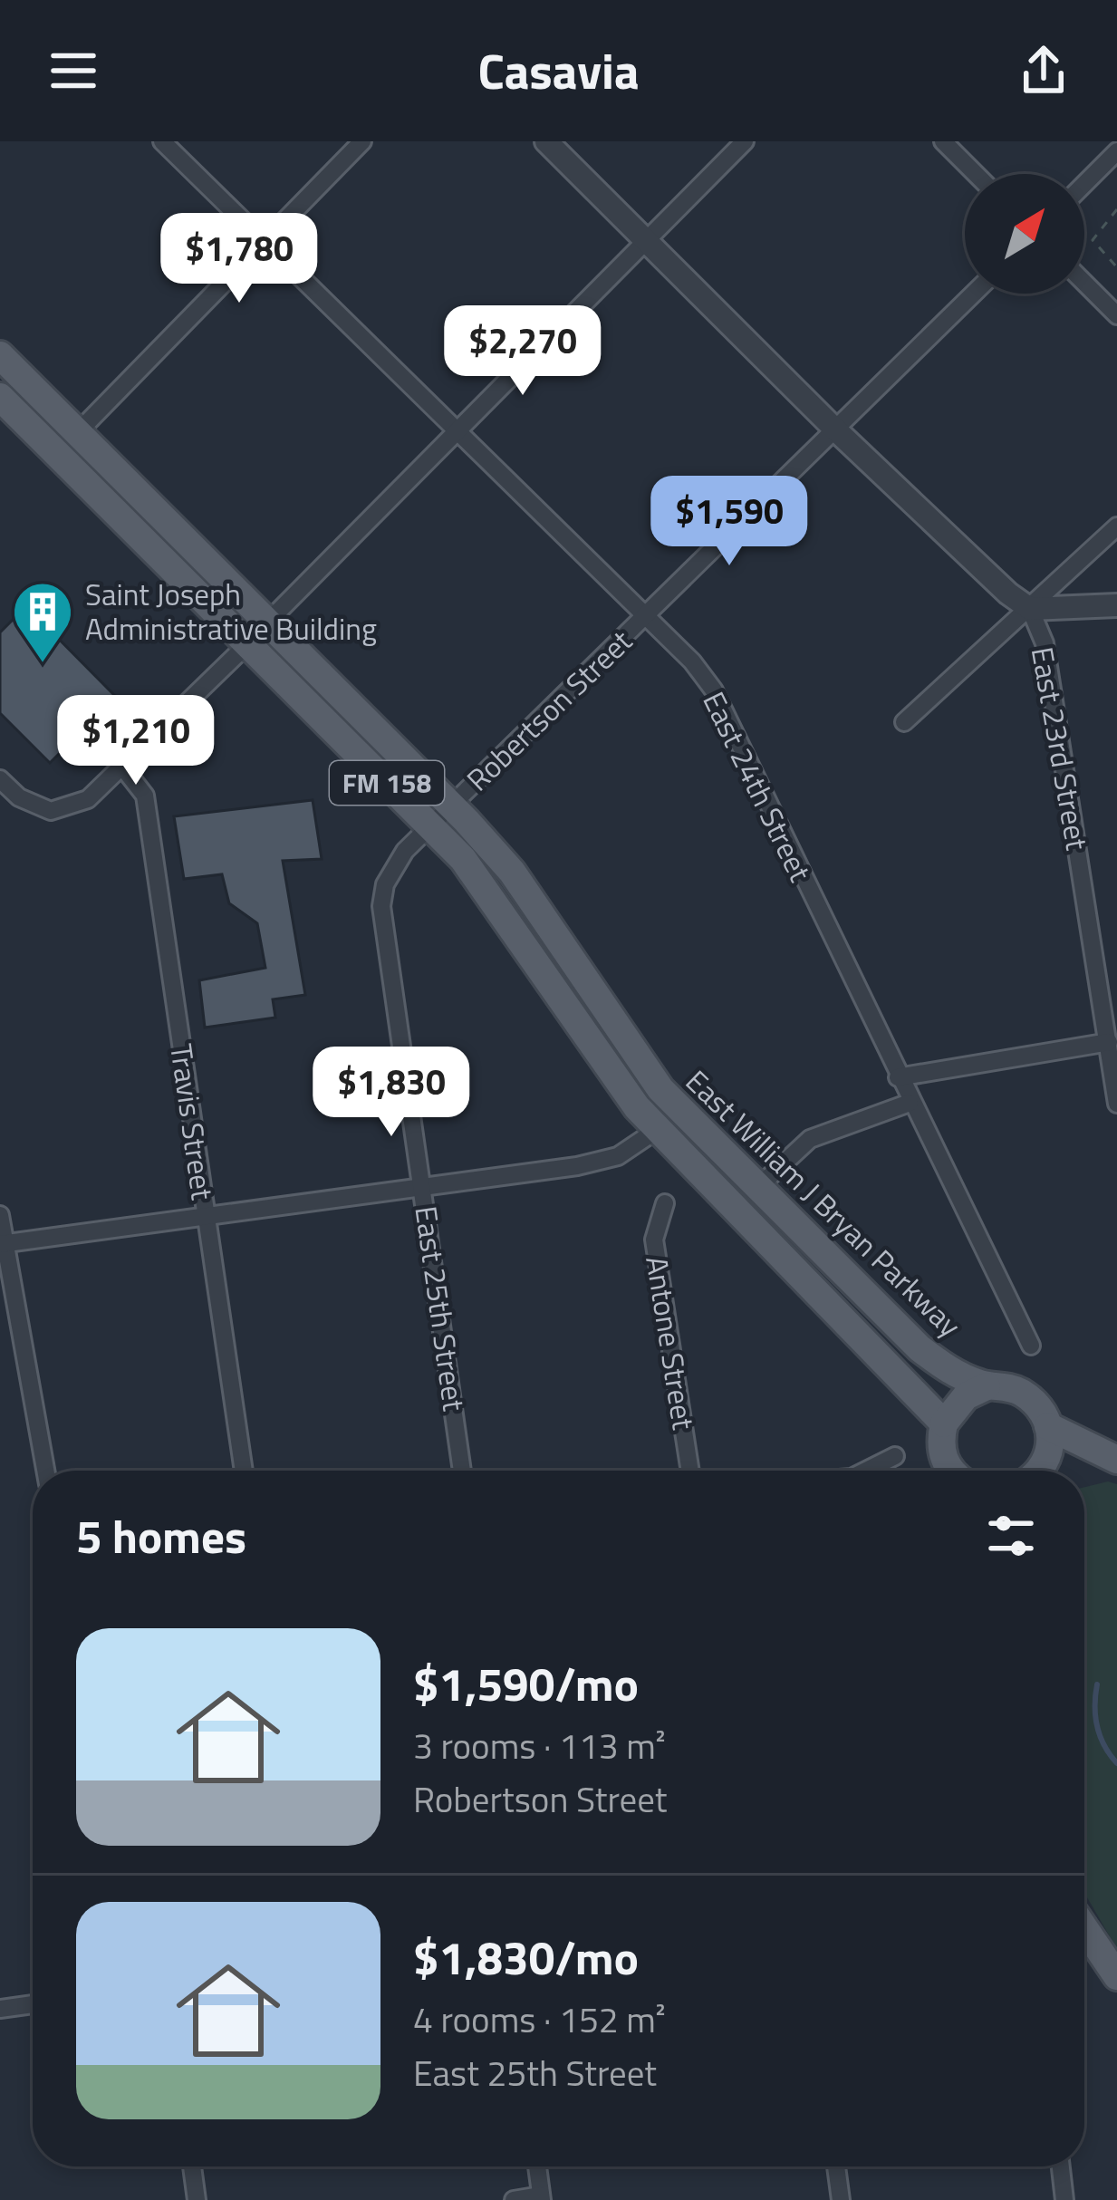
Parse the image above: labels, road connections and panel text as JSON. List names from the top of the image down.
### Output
{
  "streets": {
    "main road": ["FM 158", "East William J Bryan Parkway"],
    "street": [
      "Robertson Street",
      "East 23rd Street",
      "East 24th Street",
      "Travis Street",
      "East 25th Street",
      "Antone Street"
    ]
  },
  "crossings": [
    ["Robertson Street", "East 23rd Street"],
    ["Robertson Street", "East 24th Street"],
    ["Robertson Street", "East William J Bryan Parkway"],
    ["Robertson Street", "East 25th Street"],
    ["East William J Bryan Parkway", "East 25th Street"]
  ],
  "places": {
    "building": ["Saint Joseph Administrative Building"]
  },
  "north": "top right",
  "page": {
    "header": "Casavia",
    "price": [
      "$1,780",
      "$2,270",
      "$1,590",
      "$1,210",
      "$1,830"
    ],
    "heading": "5 homes",
    "list": [
      {
        "name": "$1,590/mo",
        "note": "3 rooms · 113 m² · Robertson Street"
      },
      {
        "name": "$1,830/mo",
        "note": "4 rooms · 152 m² · East 25th Street"
      }
    ]
  }
}
